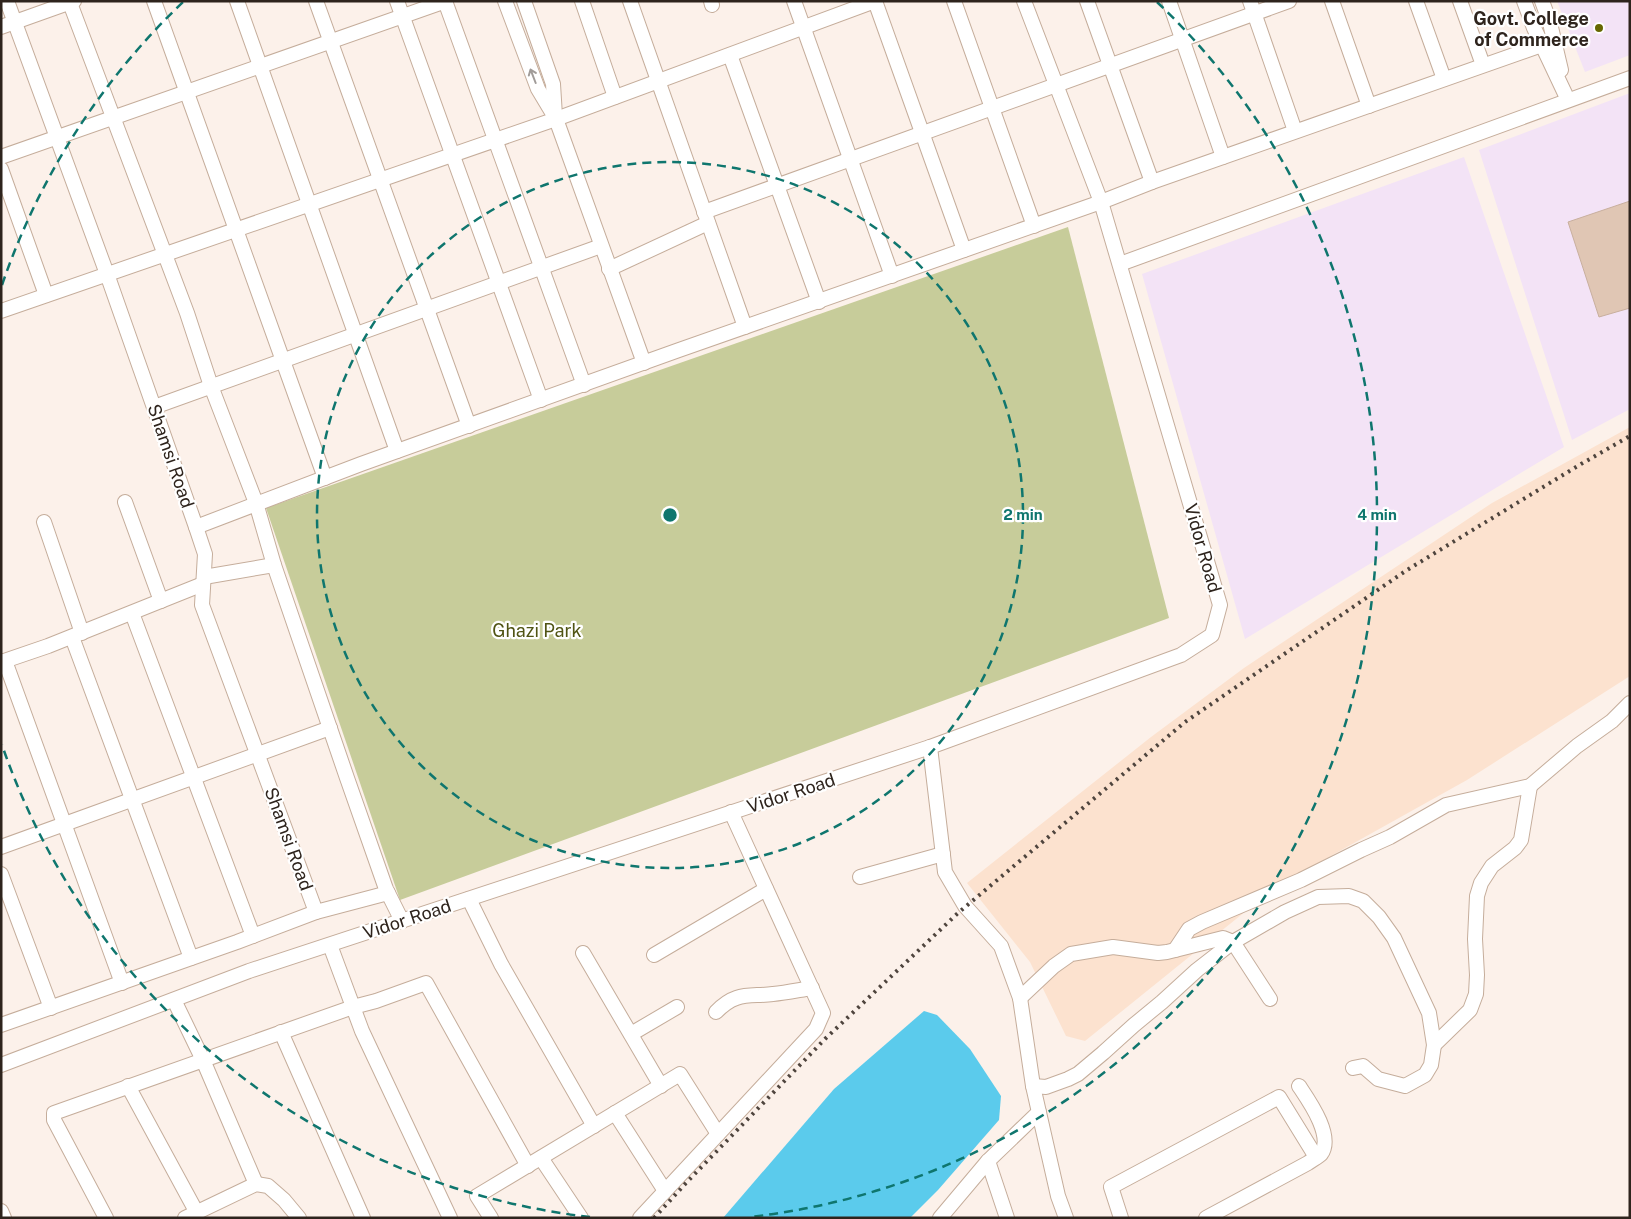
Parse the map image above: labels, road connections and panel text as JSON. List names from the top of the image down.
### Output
{
  "streets": {
    "street": ["Shamsi Road", "Vidor Road"]
  },
  "parks": ["Ghazi Park"],
  "places": ["Govt. College of Commerce"],
  "rings": ["2 min", "4 min"]
}
